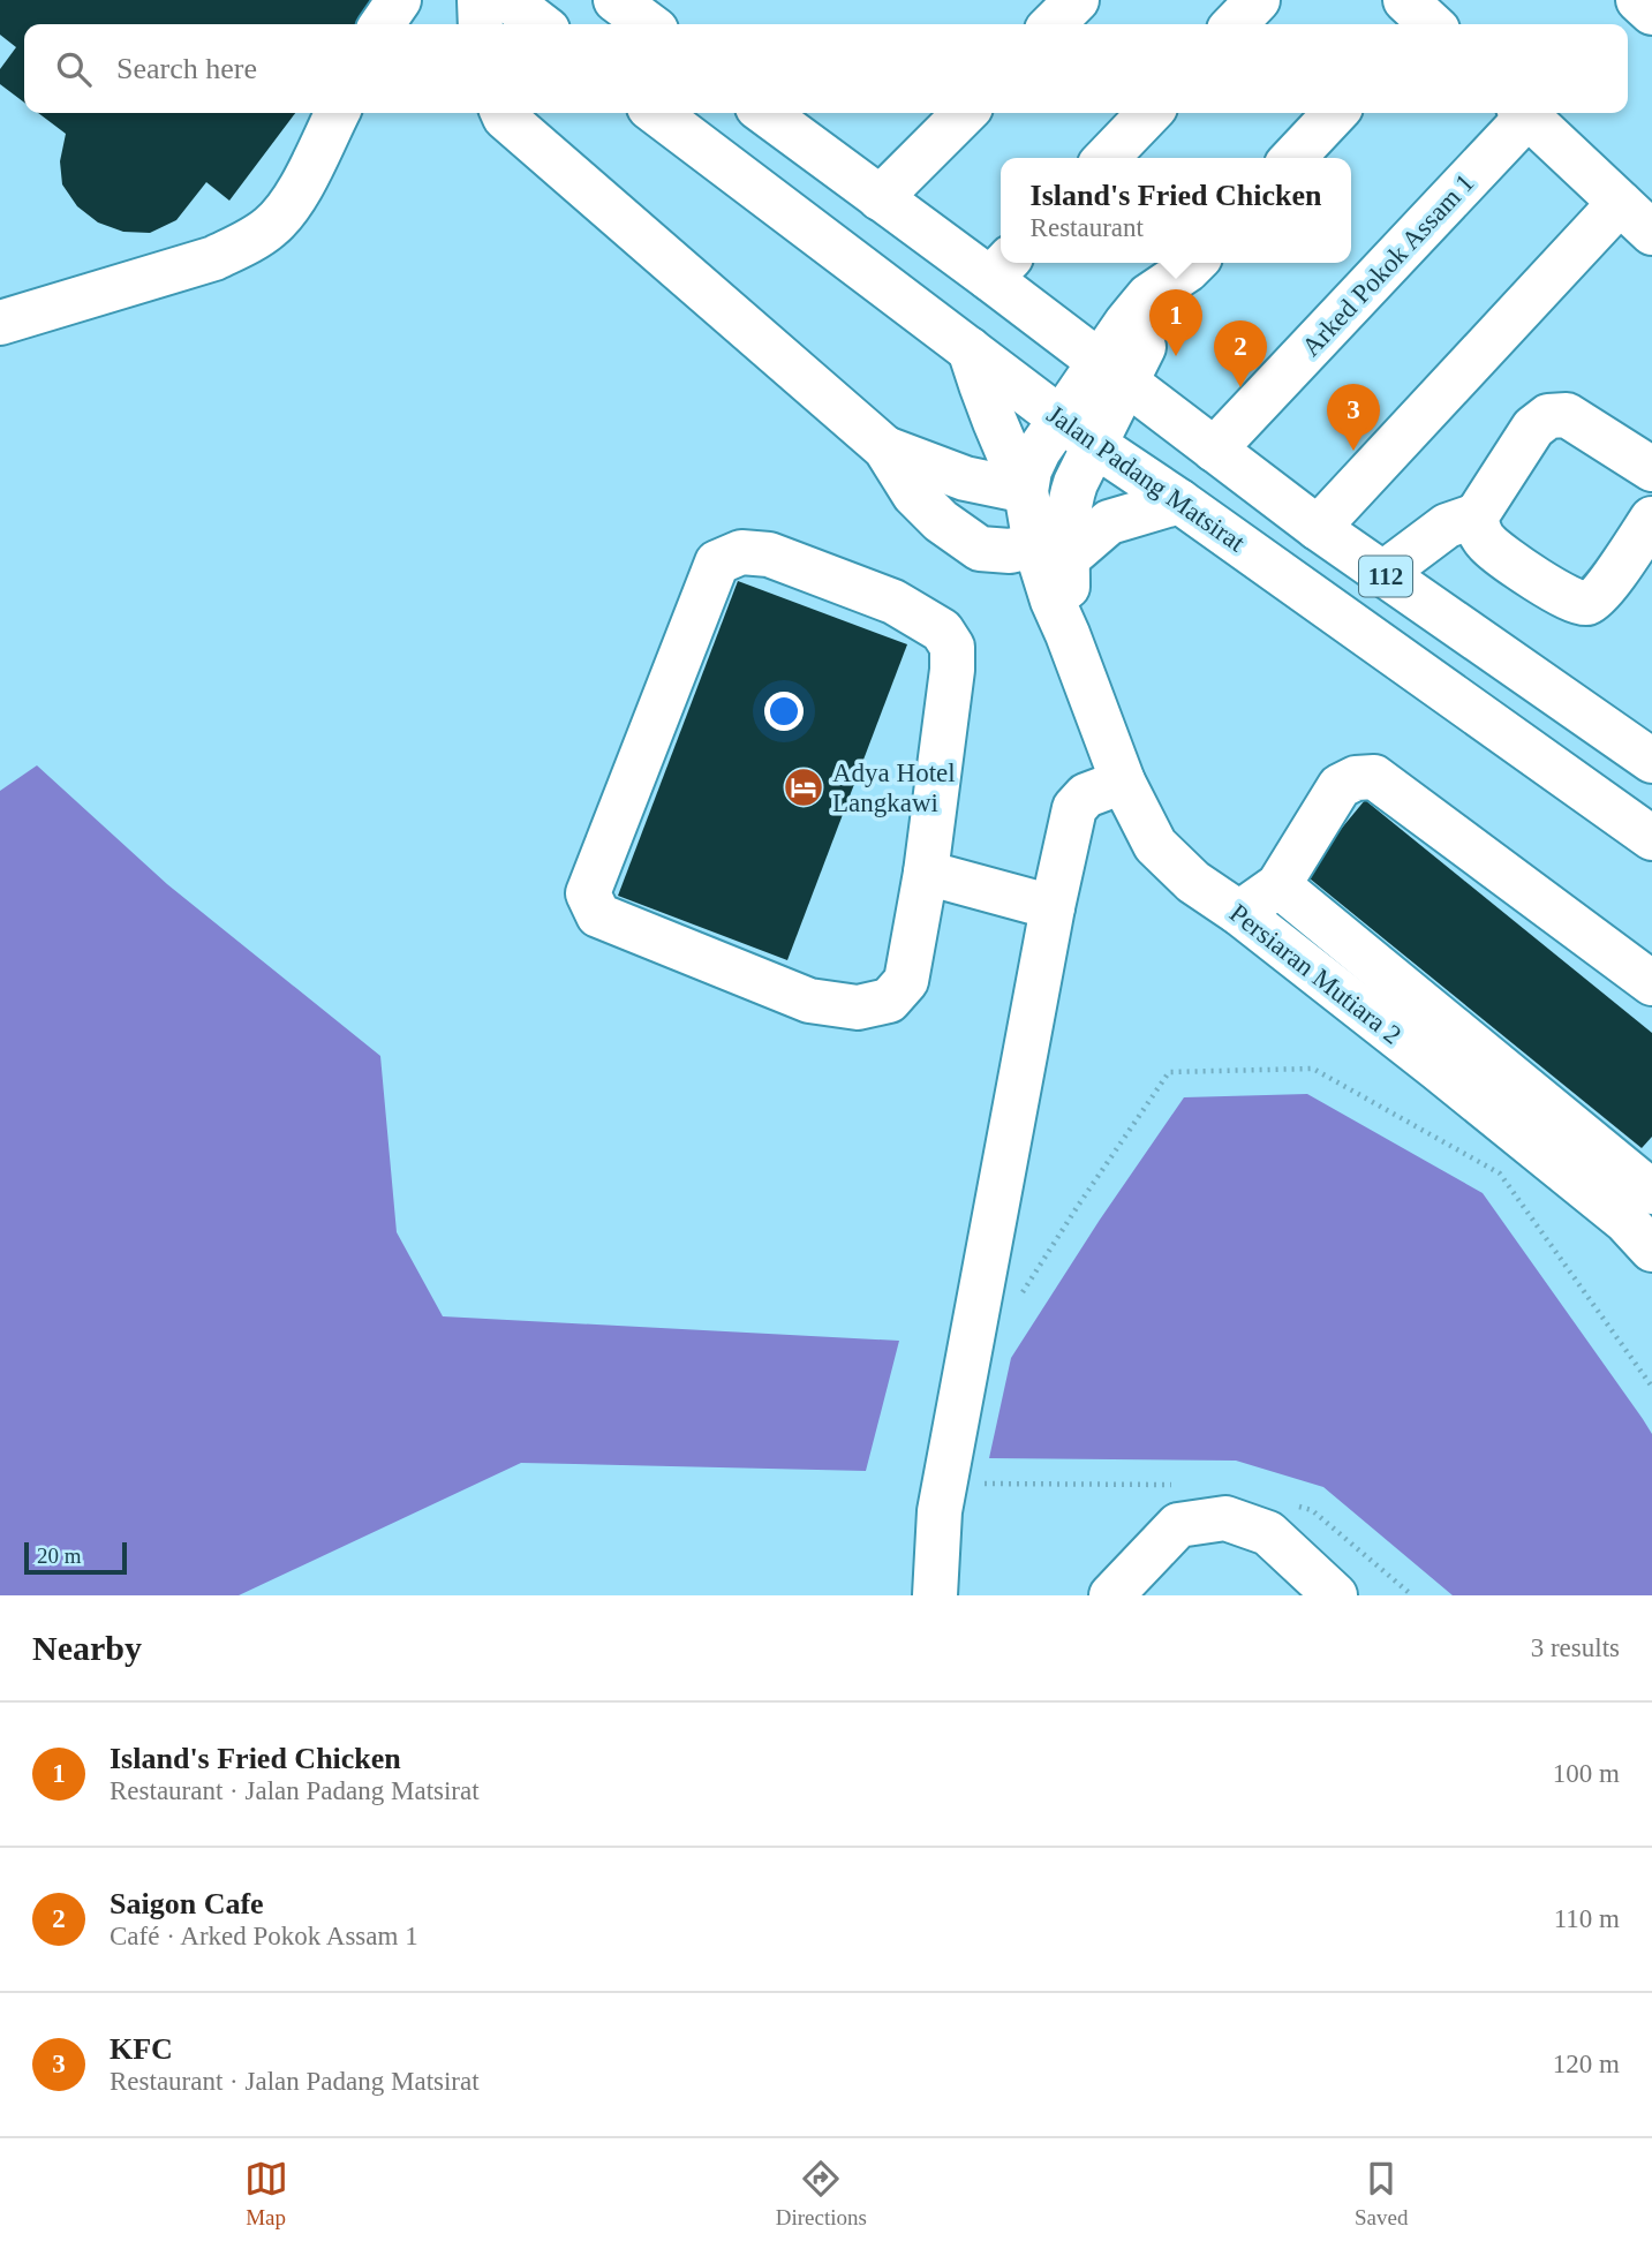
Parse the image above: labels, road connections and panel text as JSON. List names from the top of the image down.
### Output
{
  "streets": {
    "street": [
      "Arked Pokok Assam 1",
      "Jalan Padang Matsirat",
      "112",
      "Persiaran Mutiara 2"
    ]
  },
  "crossings": [
    ["Arked Pokok Assam 1", "112"],
    ["Jalan Padang Matsirat", "Persiaran Mutiara 2"],
    ["112", "Persiaran Mutiara 2"]
  ],
  "places": {
    "hotel": ["Adya Hotel Langkawi"]
  },
  "scale_bar": "20 m",
  "page": {
    "search": "Search here",
    "popup": ["Island's Fried Chicken", "Restaurant"],
    "pins": ["1", "2", "3"],
    "scale": "20 m",
    "heading": ["Nearby", "3 results"],
    "list": [
      {
        "mark": "1",
        "name": "Island's Fried Chicken",
        "note": "Restaurant · Jalan Padang Matsirat",
        "value": "100 m"
      },
      {
        "mark": "2",
        "name": "Saigon Cafe",
        "note": "Café · Arked Pokok Assam 1",
        "value": "110 m"
      },
      {
        "mark": "3",
        "name": "KFC",
        "note": "Restaurant · Jalan Padang Matsirat",
        "value": "120 m"
      }
    ],
    "nav": ["Map", "Directions", "Saved"]
  }
}
